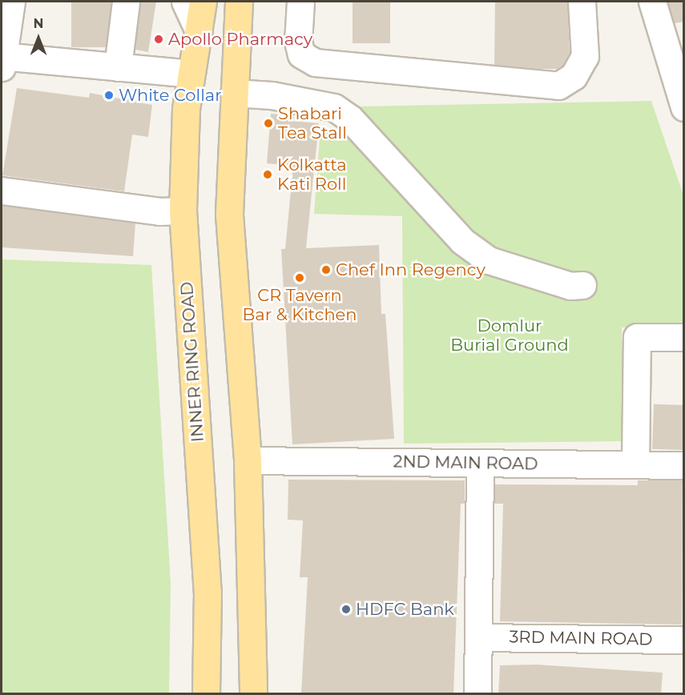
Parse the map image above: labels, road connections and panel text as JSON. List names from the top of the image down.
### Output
{
  "streets": {
    "main road": ["INNER RING ROAD"],
    "street": ["2ND MAIN ROAD", "3RD MAIN ROAD"]
  },
  "parks": ["Domlur Burial Ground"],
  "places": [
    "Apollo Pharmacy",
    "White Collar",
    "Shabari Tea Stall",
    "Kolkatta Kati Roll",
    "Chef Inn Regency",
    "CR Tavern Bar & Kitchen",
    "HDFC Bank"
  ],
  "north": "top"
}
